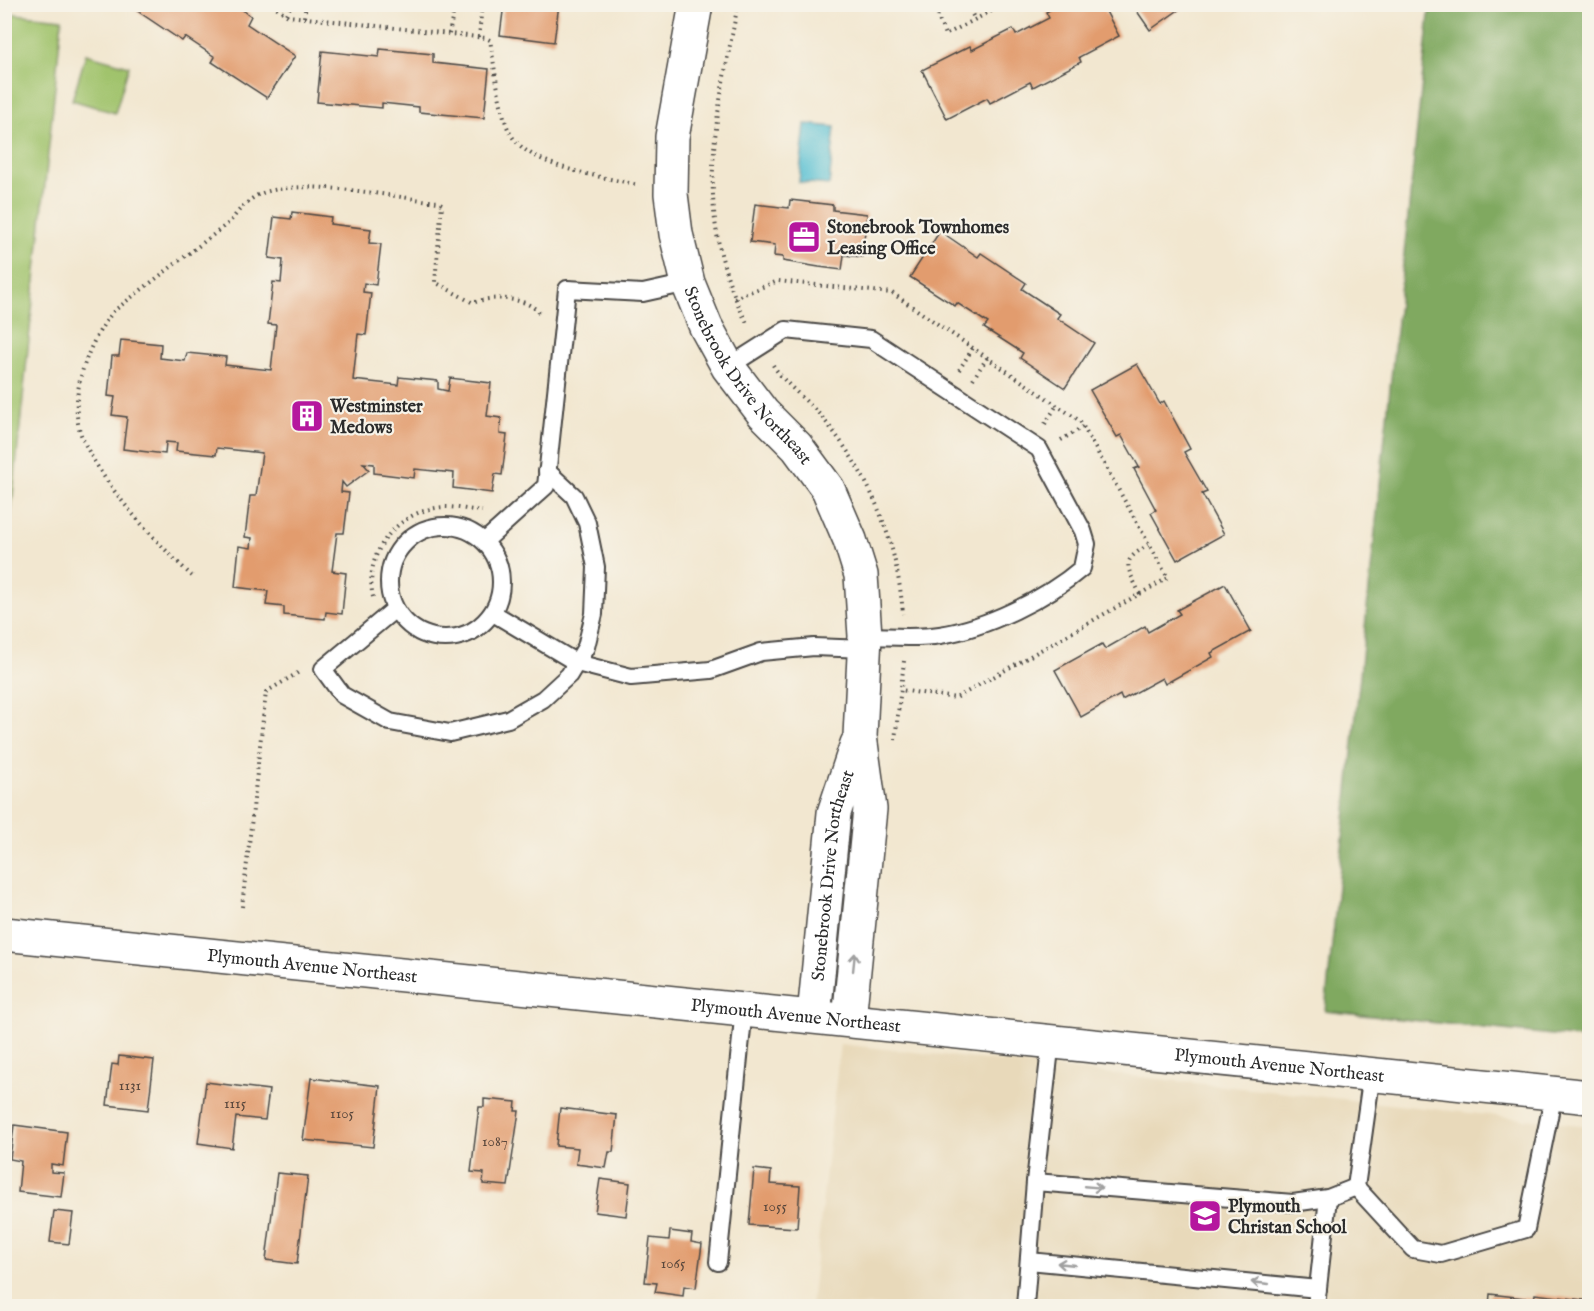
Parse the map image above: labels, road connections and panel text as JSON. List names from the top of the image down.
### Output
{
  "streets": {
    "main road": ["Stonebrook Drive Northeast", "Plymouth Avenue Northeast"]
  },
  "crossings": [
    ["Stonebrook Drive Northeast", "Plymouth Avenue Northeast"]
  ],
  "places": {
    "office": ["Stonebrook Townhomes Leasing Office"],
    "building": ["Westminster Medows"],
    "school or university": ["Plymouth Christan School"]
  },
  "house_numbers": [
    "1131",
    "1115",
    "1105",
    "1087",
    "1055",
    "1065"
  ]
}
